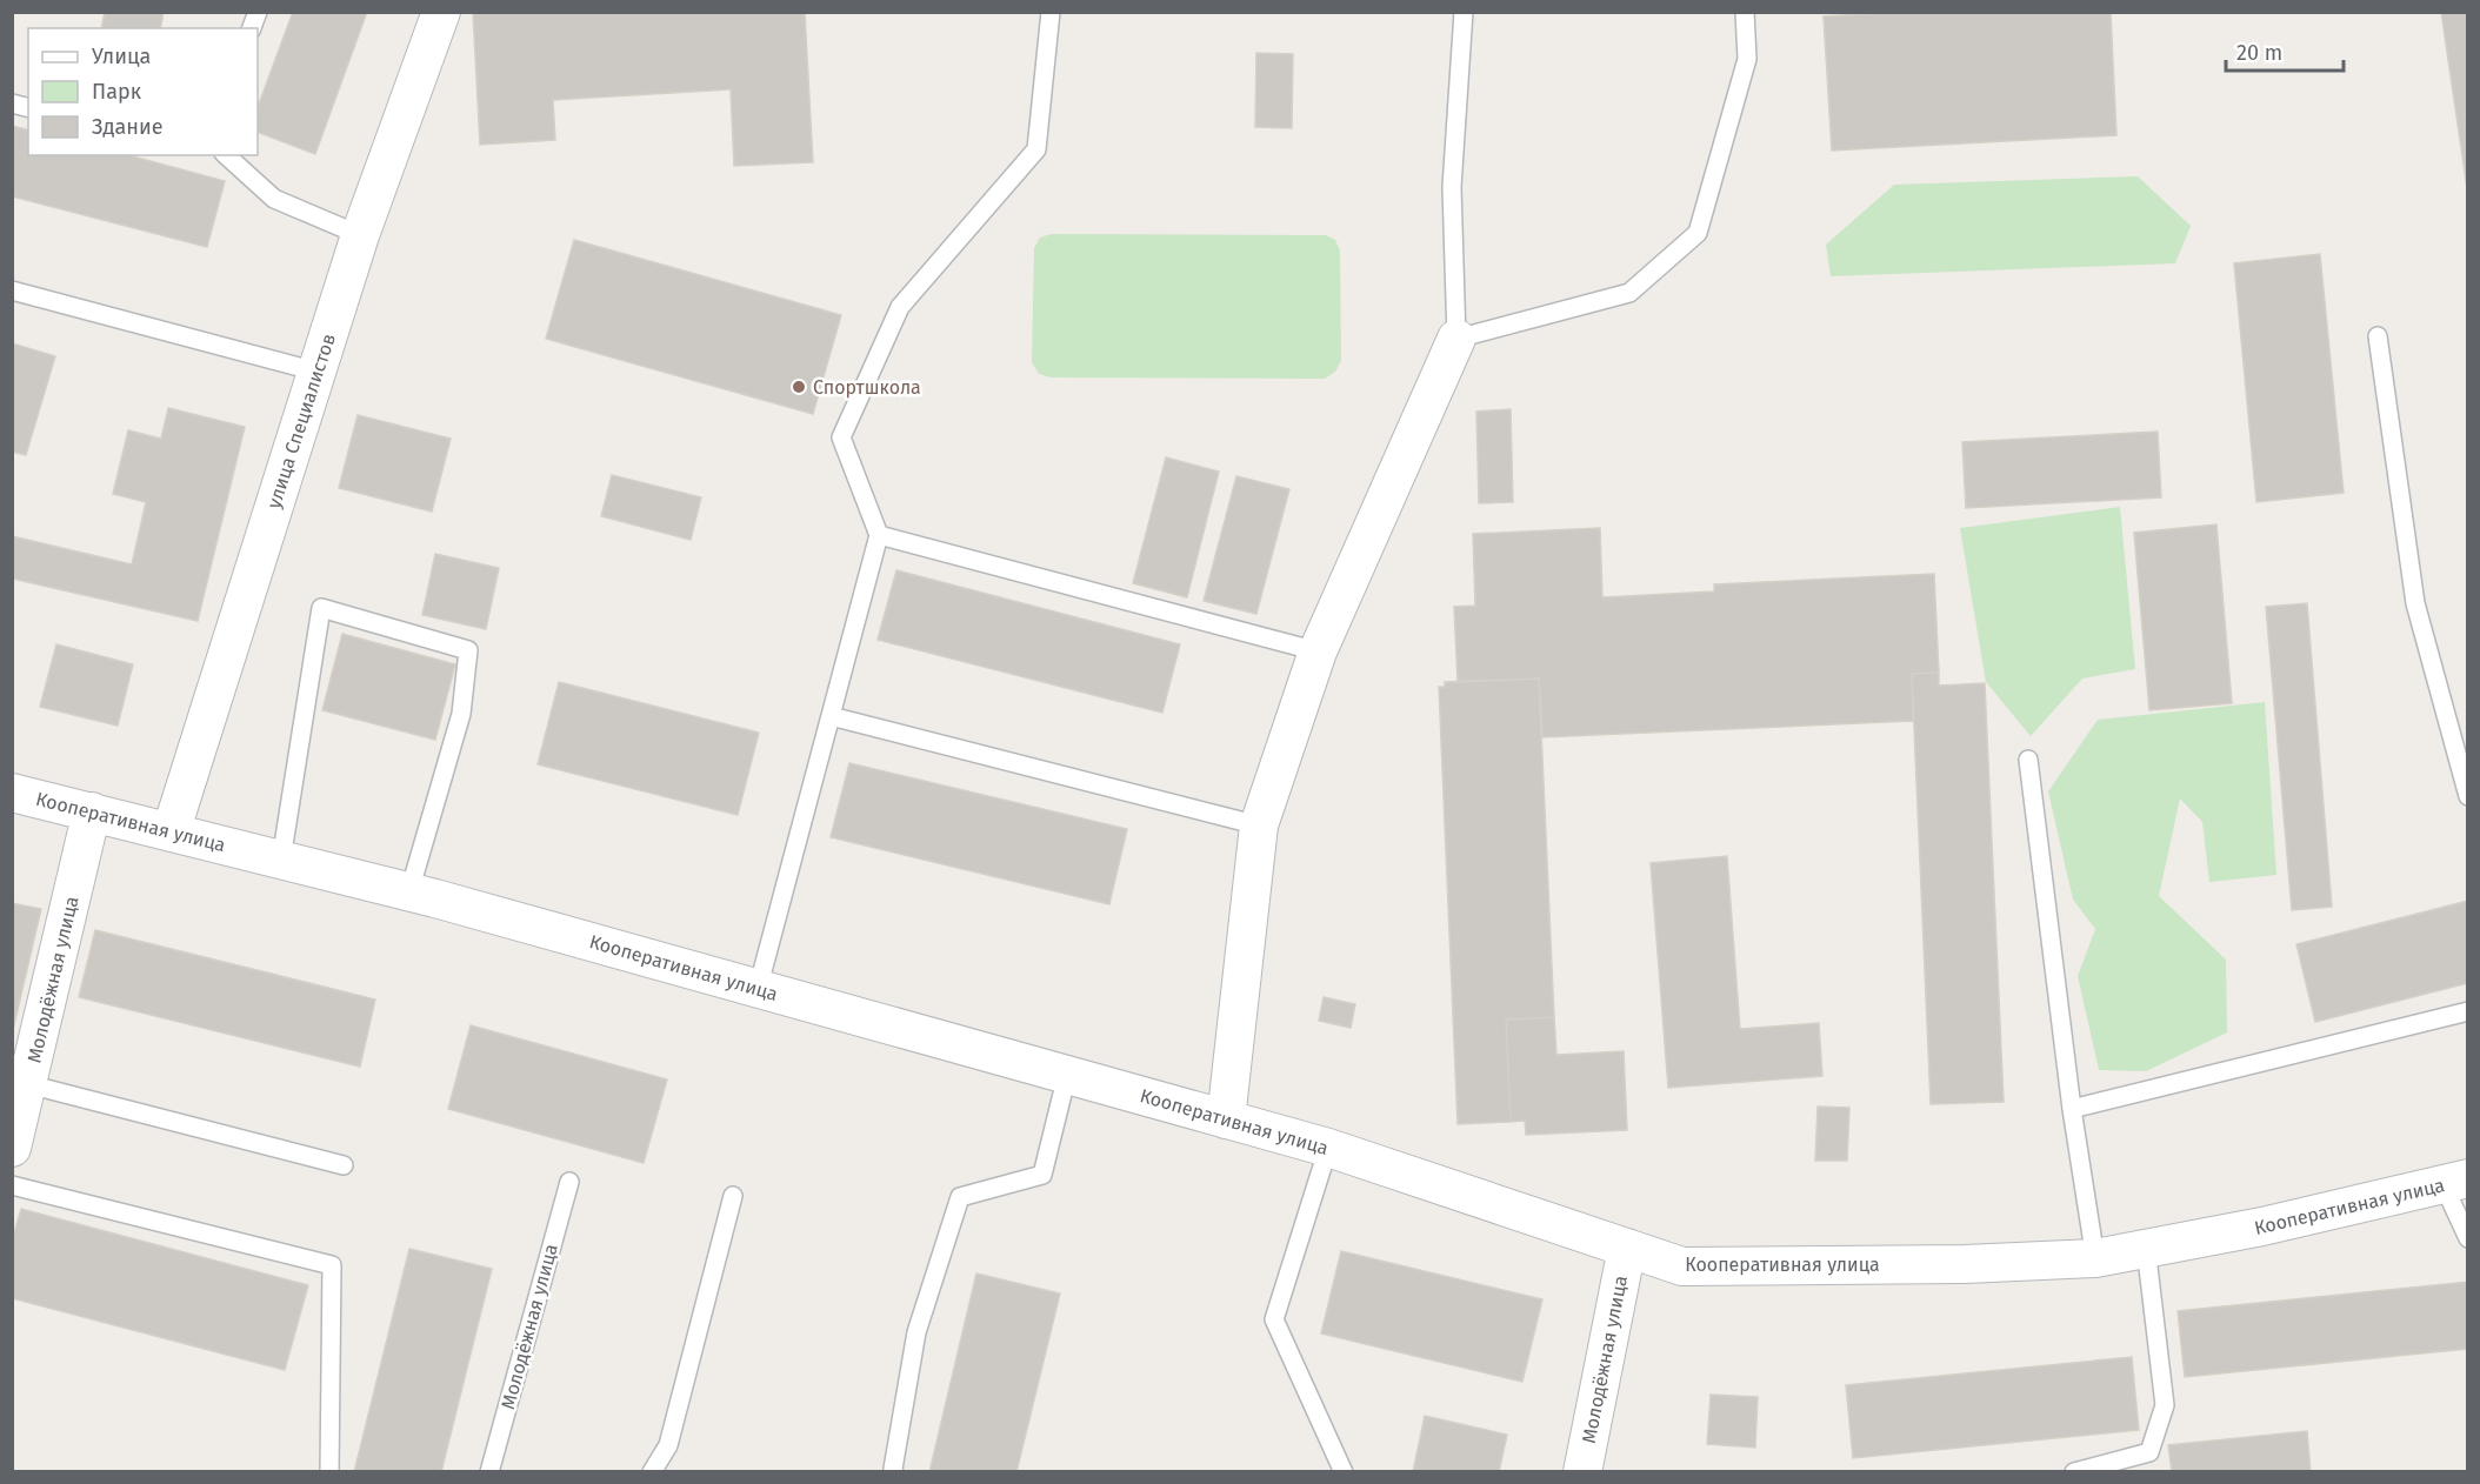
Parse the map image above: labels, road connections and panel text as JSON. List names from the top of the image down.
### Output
{
  "streets": {
    "street": ["улица Специалистов", "Кооперативная улица", "Молодёжная улица"]
  },
  "crossings": [
    ["улица Специалистов", "Кооперативная улица"],
    ["Кооперативная улица", "Молодёжная улица"]
  ],
  "places": ["Спортшкола"],
  "legend": ["Улица", "Парк", "Здание"],
  "scale_bar": "20 m"
}
